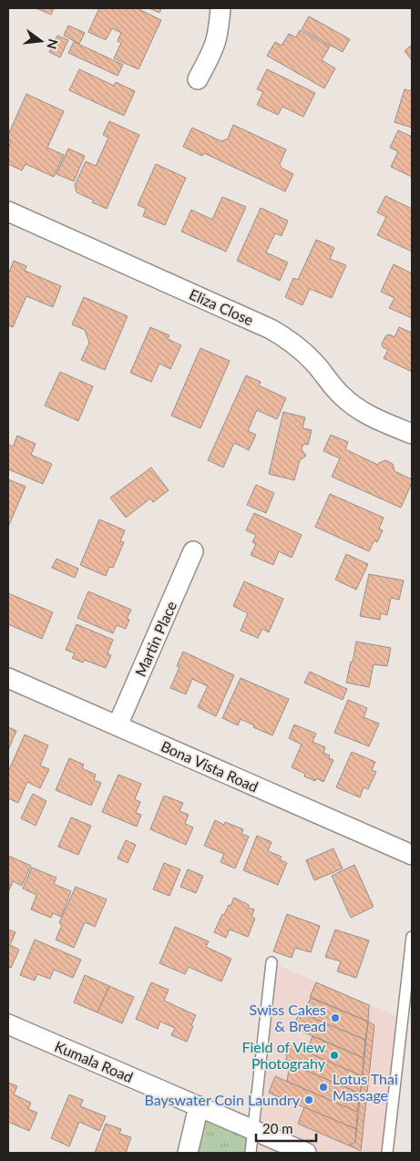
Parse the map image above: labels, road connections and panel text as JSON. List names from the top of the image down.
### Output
{
  "streets": {
    "street": [
      "Eliza Close",
      "Martin Place",
      "Bona Vista Road",
      "Kumala Road"
    ]
  },
  "crossings": [
    ["Martin Place", "Bona Vista Road"]
  ],
  "places": [
    "Swiss Cakes & Bread",
    "Field of View Photograhy",
    "Lotus Thai Massage",
    "Bayswater Coin Laundry"
  ],
  "scale_bar": "20 m",
  "north": "right"
}
